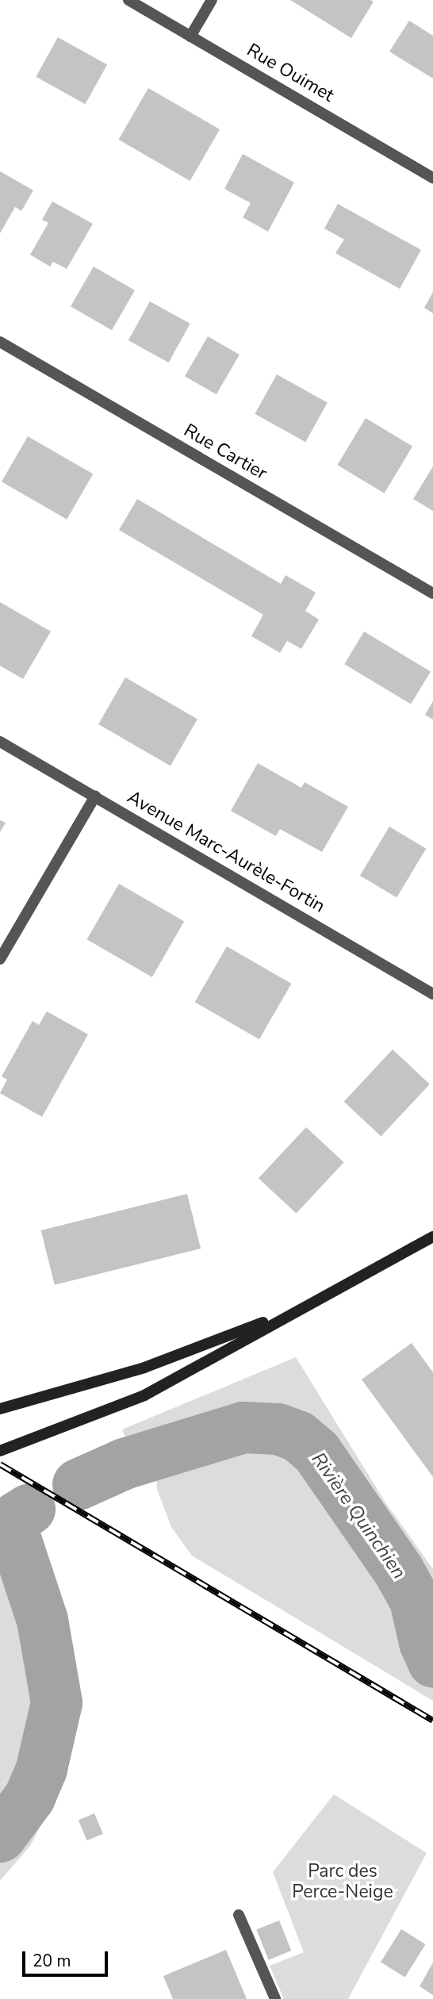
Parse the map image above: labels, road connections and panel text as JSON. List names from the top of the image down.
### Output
{
  "streets": {
    "street": ["Rue Ouimet", "Rue Cartier", "Avenue Marc-Aurèle-Fortin"]
  },
  "water": ["Rivière Quinchien"],
  "parks": ["Parc des Perce-Neige"],
  "scale_bar": "20 m"
}
